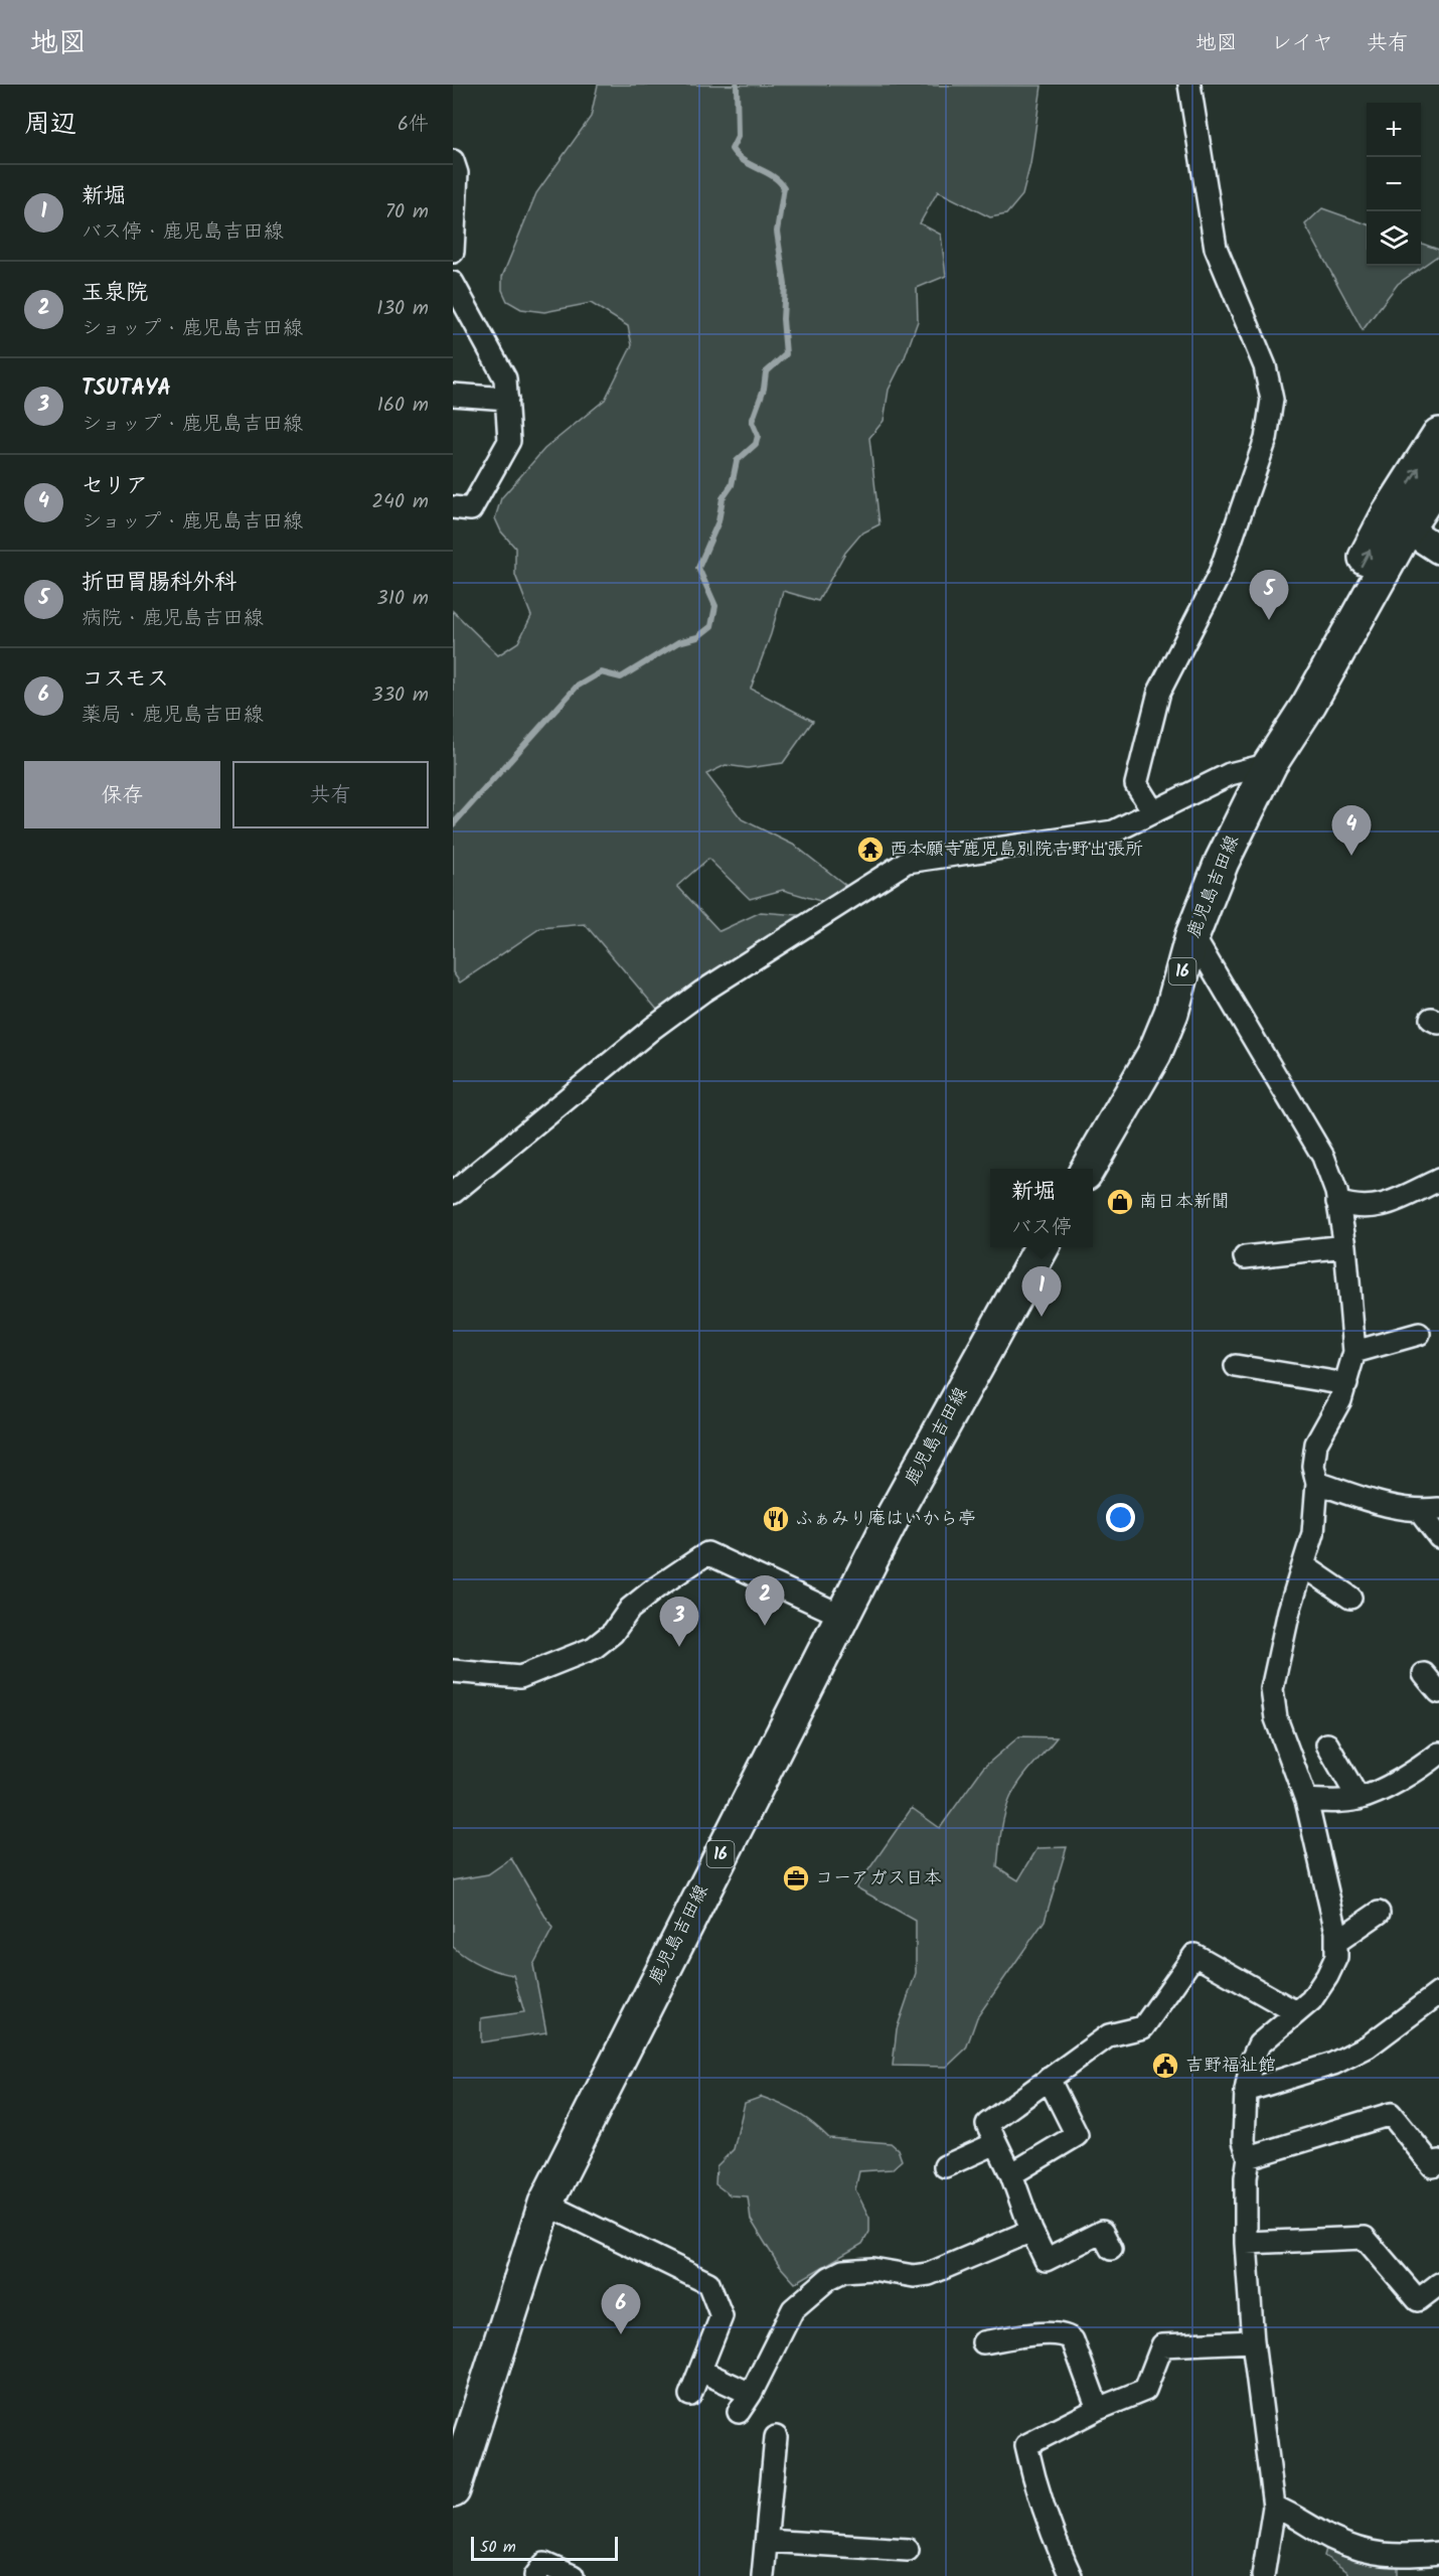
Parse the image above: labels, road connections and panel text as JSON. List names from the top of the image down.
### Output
{
  "streets": {
    "main road": ["鹿児島吉田線", "16"]
  },
  "places": {
    "temple": ["西本願寺鹿児島別院吉野出張所"],
    "shop": ["南日本新聞"],
    "restaurant": ["ふぁみり庵はいから亭"],
    "office": ["コーアガス日本"],
    "public building": ["吉野福祉館"]
  },
  "scale_bar": "50 m",
  "page": {
    "header": "地図",
    "nav": ["地図", "レイヤ", "共有"],
    "heading": ["周辺", "6件"],
    "map_buttons": ["+", "−"],
    "list": [
      {
        "mark": "1",
        "name": "新堀",
        "note": "バス停 · 鹿児島吉田線",
        "value": "70 m"
      },
      {
        "mark": "2",
        "name": "玉泉院",
        "note": "ショップ · 鹿児島吉田線",
        "value": "130 m"
      },
      {
        "mark": "3",
        "name": "TSUTAYA",
        "note": "ショップ · 鹿児島吉田線",
        "value": "160 m"
      },
      {
        "mark": "4",
        "name": "セリア",
        "note": "ショップ · 鹿児島吉田線",
        "value": "240 m"
      },
      {
        "mark": "5",
        "name": "折田胃腸科外科",
        "note": "病院 · 鹿児島吉田線",
        "value": "310 m"
      },
      {
        "mark": "6",
        "name": "コスモス",
        "note": "薬局 · 鹿児島吉田線",
        "value": "330 m"
      }
    ],
    "pins": [
      "5",
      "4",
      "1",
      "2",
      "3",
      "6"
    ],
    "buttons": ["保存", "共有"],
    "popup": ["新堀", "バス停"],
    "scale": "50 m"
  }
}
